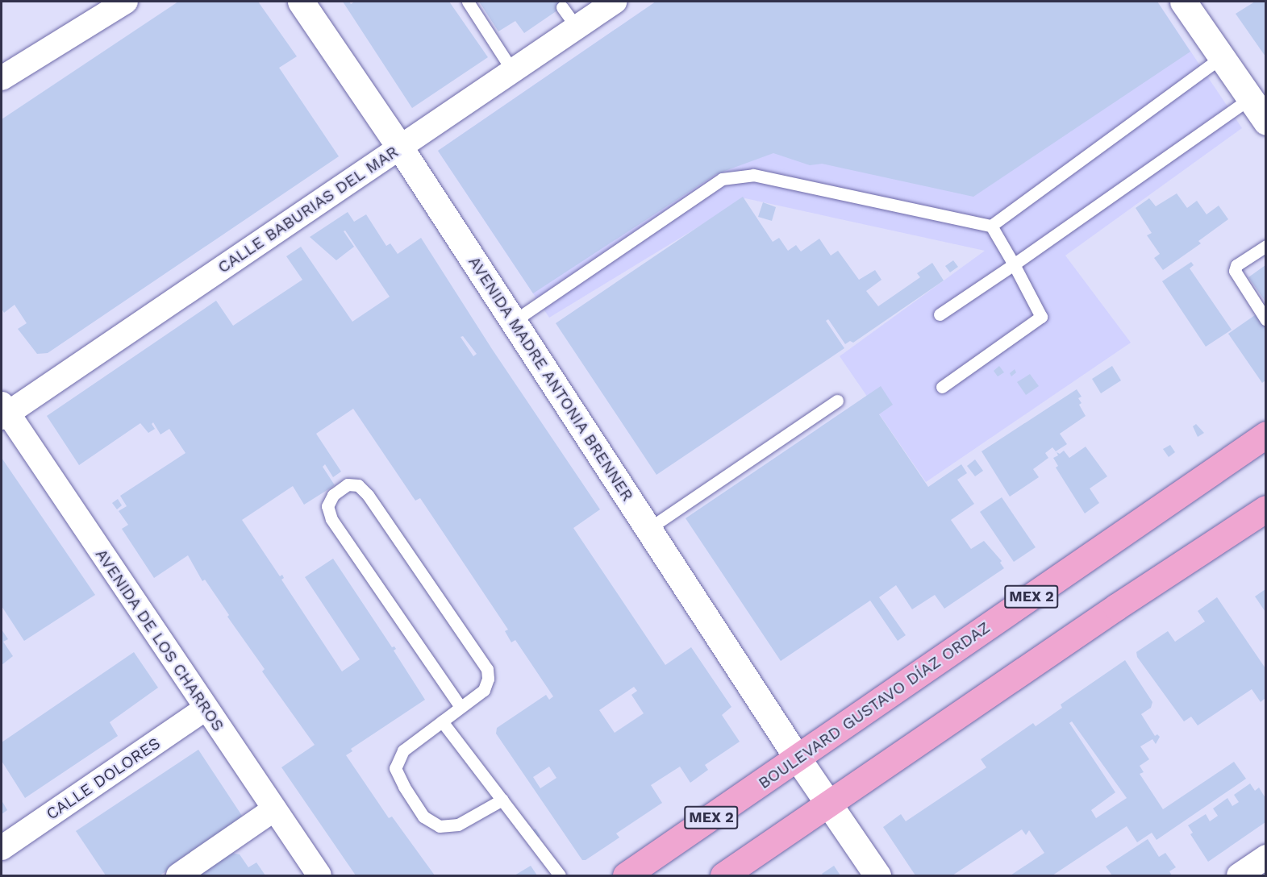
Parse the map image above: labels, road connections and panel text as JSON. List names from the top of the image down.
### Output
{
  "streets": {
    "main road": ["MEX 2", "BOULEVARD GUSTAVO DÍAZ ORDAZ"],
    "street": [
      "CALLE BABURIAS DEL MAR",
      "AVENIDA MADRE ANTONIA BRENNER",
      "AVENIDA DE LOS CHARROS",
      "CALLE DOLORES"
    ]
  },
  "crossings": [
    ["CALLE BABURIAS DEL MAR", "AVENIDA MADRE ANTONIA BRENNER"],
    ["CALLE BABURIAS DEL MAR", "AVENIDA DE LOS CHARROS"],
    ["AVENIDA MADRE ANTONIA BRENNER", "BOULEVARD GUSTAVO DÍAZ ORDAZ"],
    ["AVENIDA DE LOS CHARROS", "CALLE DOLORES"]
  ]
}
